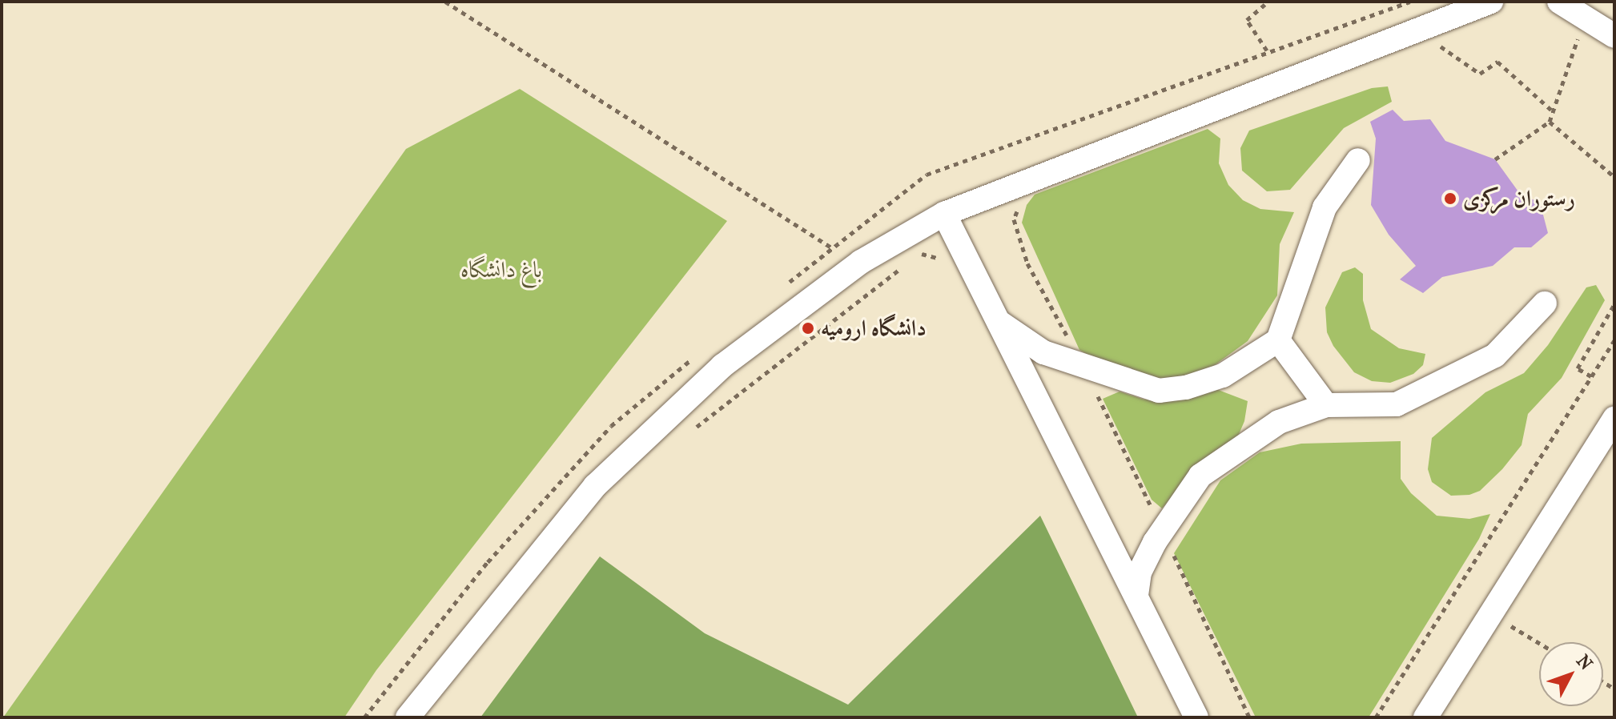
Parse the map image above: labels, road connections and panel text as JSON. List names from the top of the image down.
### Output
{
  "parks": ["باغ دانشگاه"],
  "places": ["رستوران مرکزی", "دانشگاه ارومیه"],
  "north": "top right"
}
